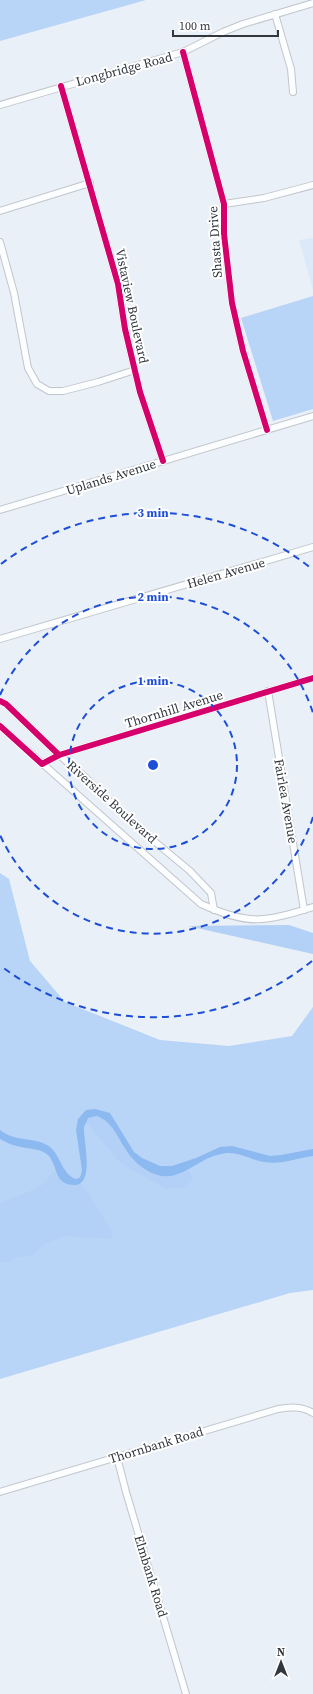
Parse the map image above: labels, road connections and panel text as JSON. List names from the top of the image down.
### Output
{
  "streets": {
    "street": [
      "Longbridge Road",
      "Shasta Drive",
      "Vistaview Boulevard",
      "Uplands Avenue",
      "Helen Avenue",
      "Thornhill Avenue",
      "Fairlea Avenue",
      "Riverside Boulevard",
      "Thornbank Road",
      "Elmbank Road"
    ]
  },
  "crossings": [
    ["Longbridge Road", "Shasta Drive"],
    ["Longbridge Road", "Vistaview Boulevard"],
    ["Shasta Drive", "Uplands Avenue"],
    ["Vistaview Boulevard", "Uplands Avenue"],
    ["Thornhill Avenue", "Fairlea Avenue"],
    ["Thornhill Avenue", "Riverside Boulevard"],
    ["Fairlea Avenue", "Riverside Boulevard"],
    ["Thornbank Road", "Elmbank Road"]
  ],
  "scale_bar": "100 m",
  "north": "top",
  "rings": ["3 min", "2 min", "1 min"]
}
